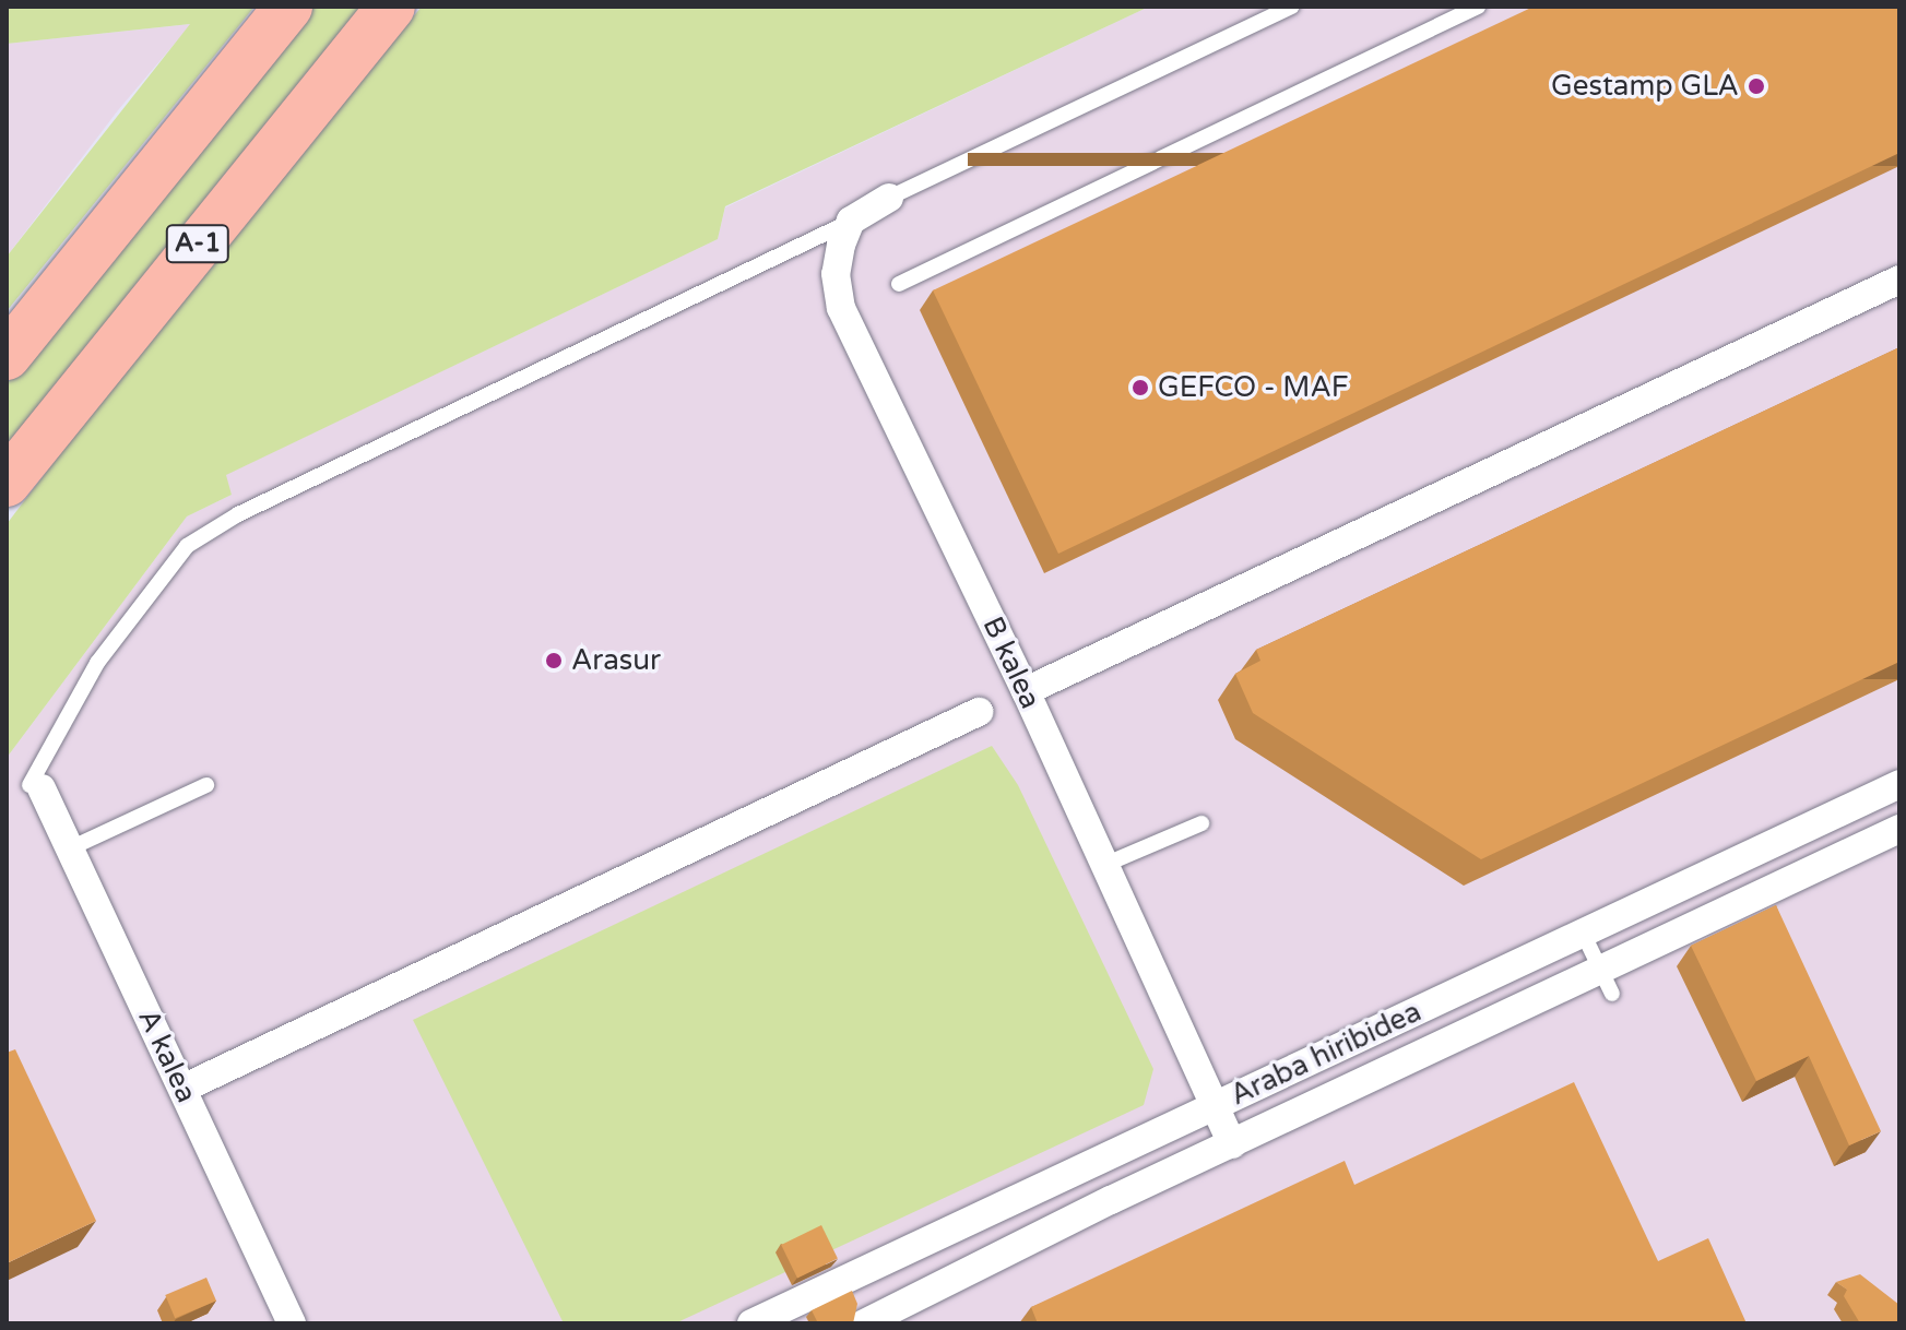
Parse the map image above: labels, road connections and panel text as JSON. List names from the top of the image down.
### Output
{
  "streets": {
    "highway": ["A-1"],
    "street": ["B kalea", "Araba hiribidea", "A kalea"]
  },
  "crossings": [
    ["B kalea", "Araba hiribidea"]
  ],
  "places": ["Gestamp GLA", "GEFCO - MAF", "Arasur"]
}
